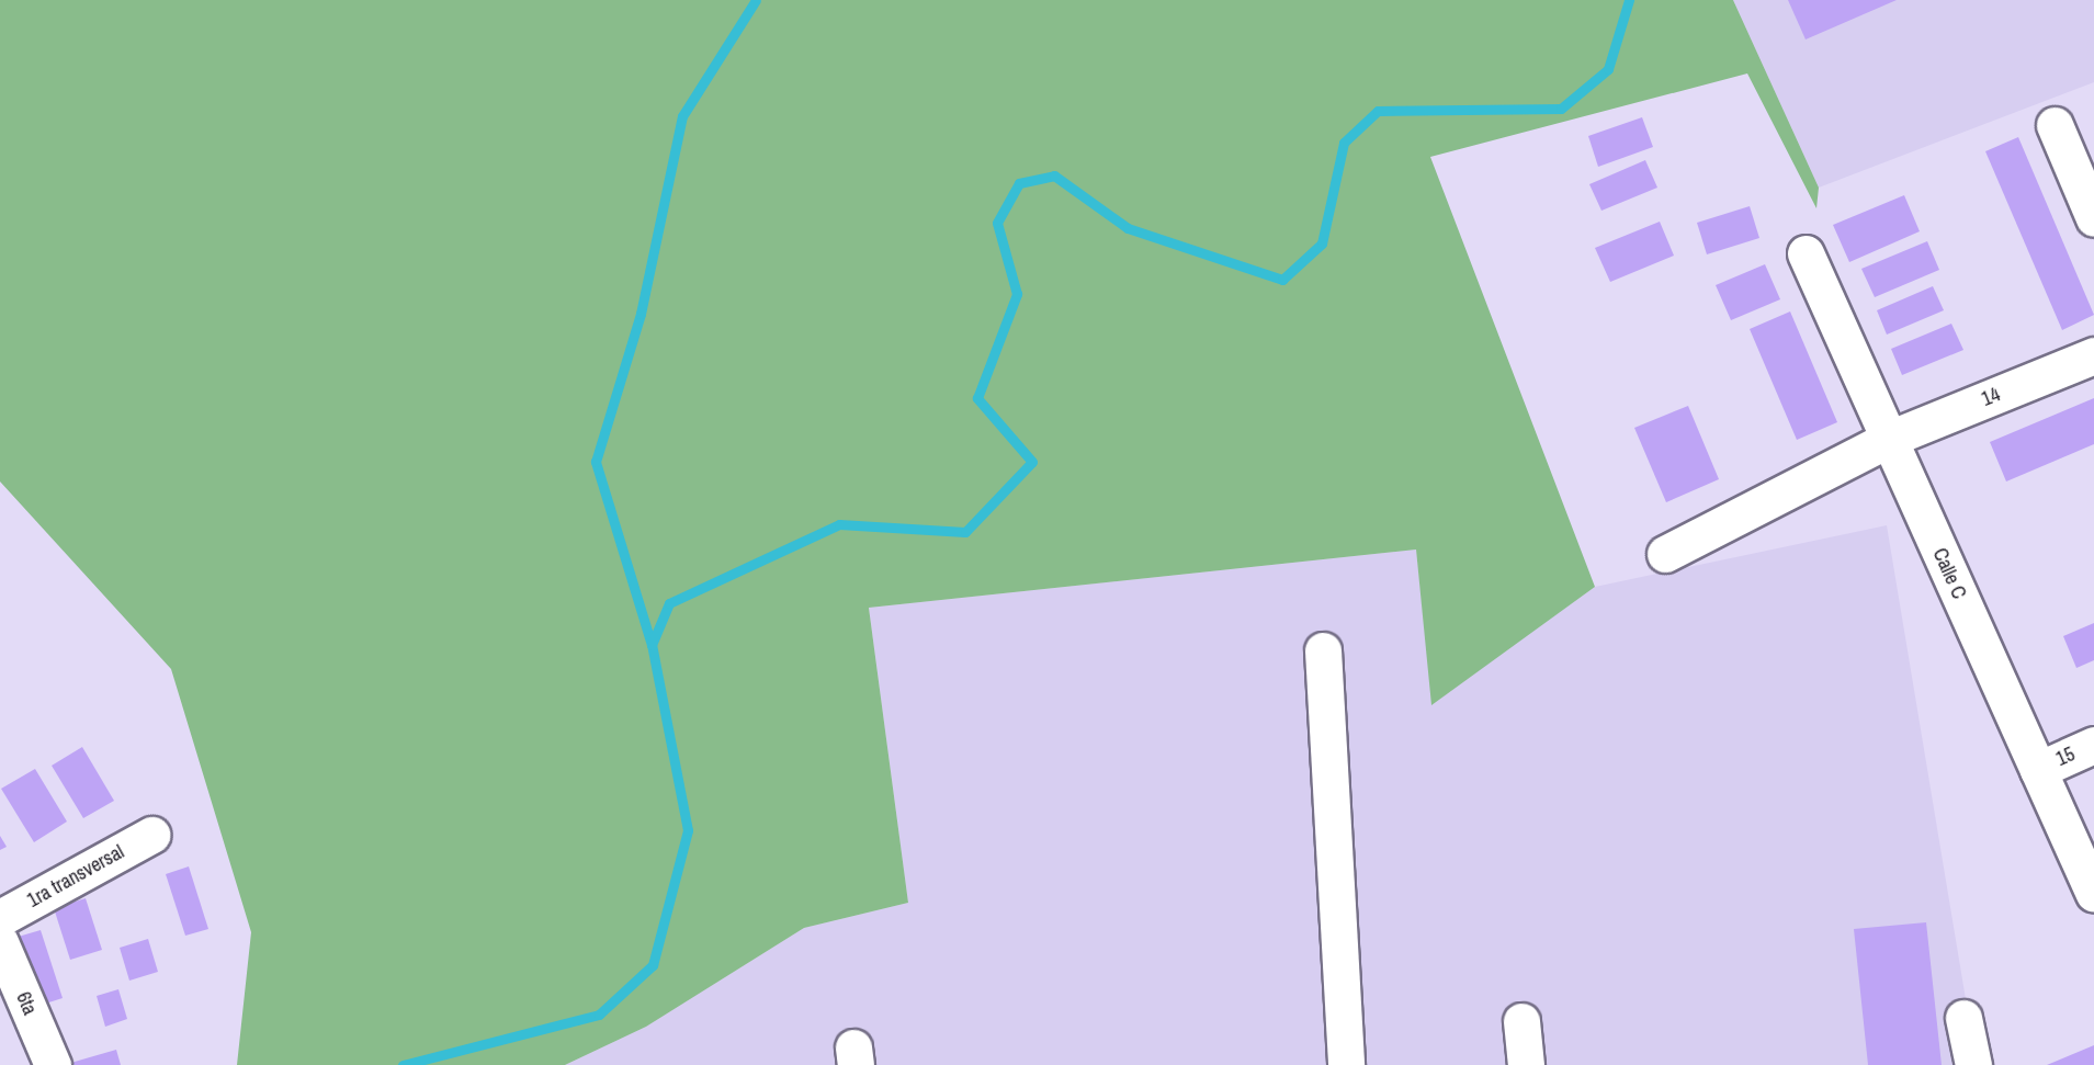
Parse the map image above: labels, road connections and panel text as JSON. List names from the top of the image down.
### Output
{
  "streets": {
    "street": [
      "14",
      "Calle C",
      "15",
      "1ra transversal",
      "6ta"
    ]
  },
  "crossings": [
    ["14", "Calle C"],
    ["Calle C", "15"]
  ]
}
